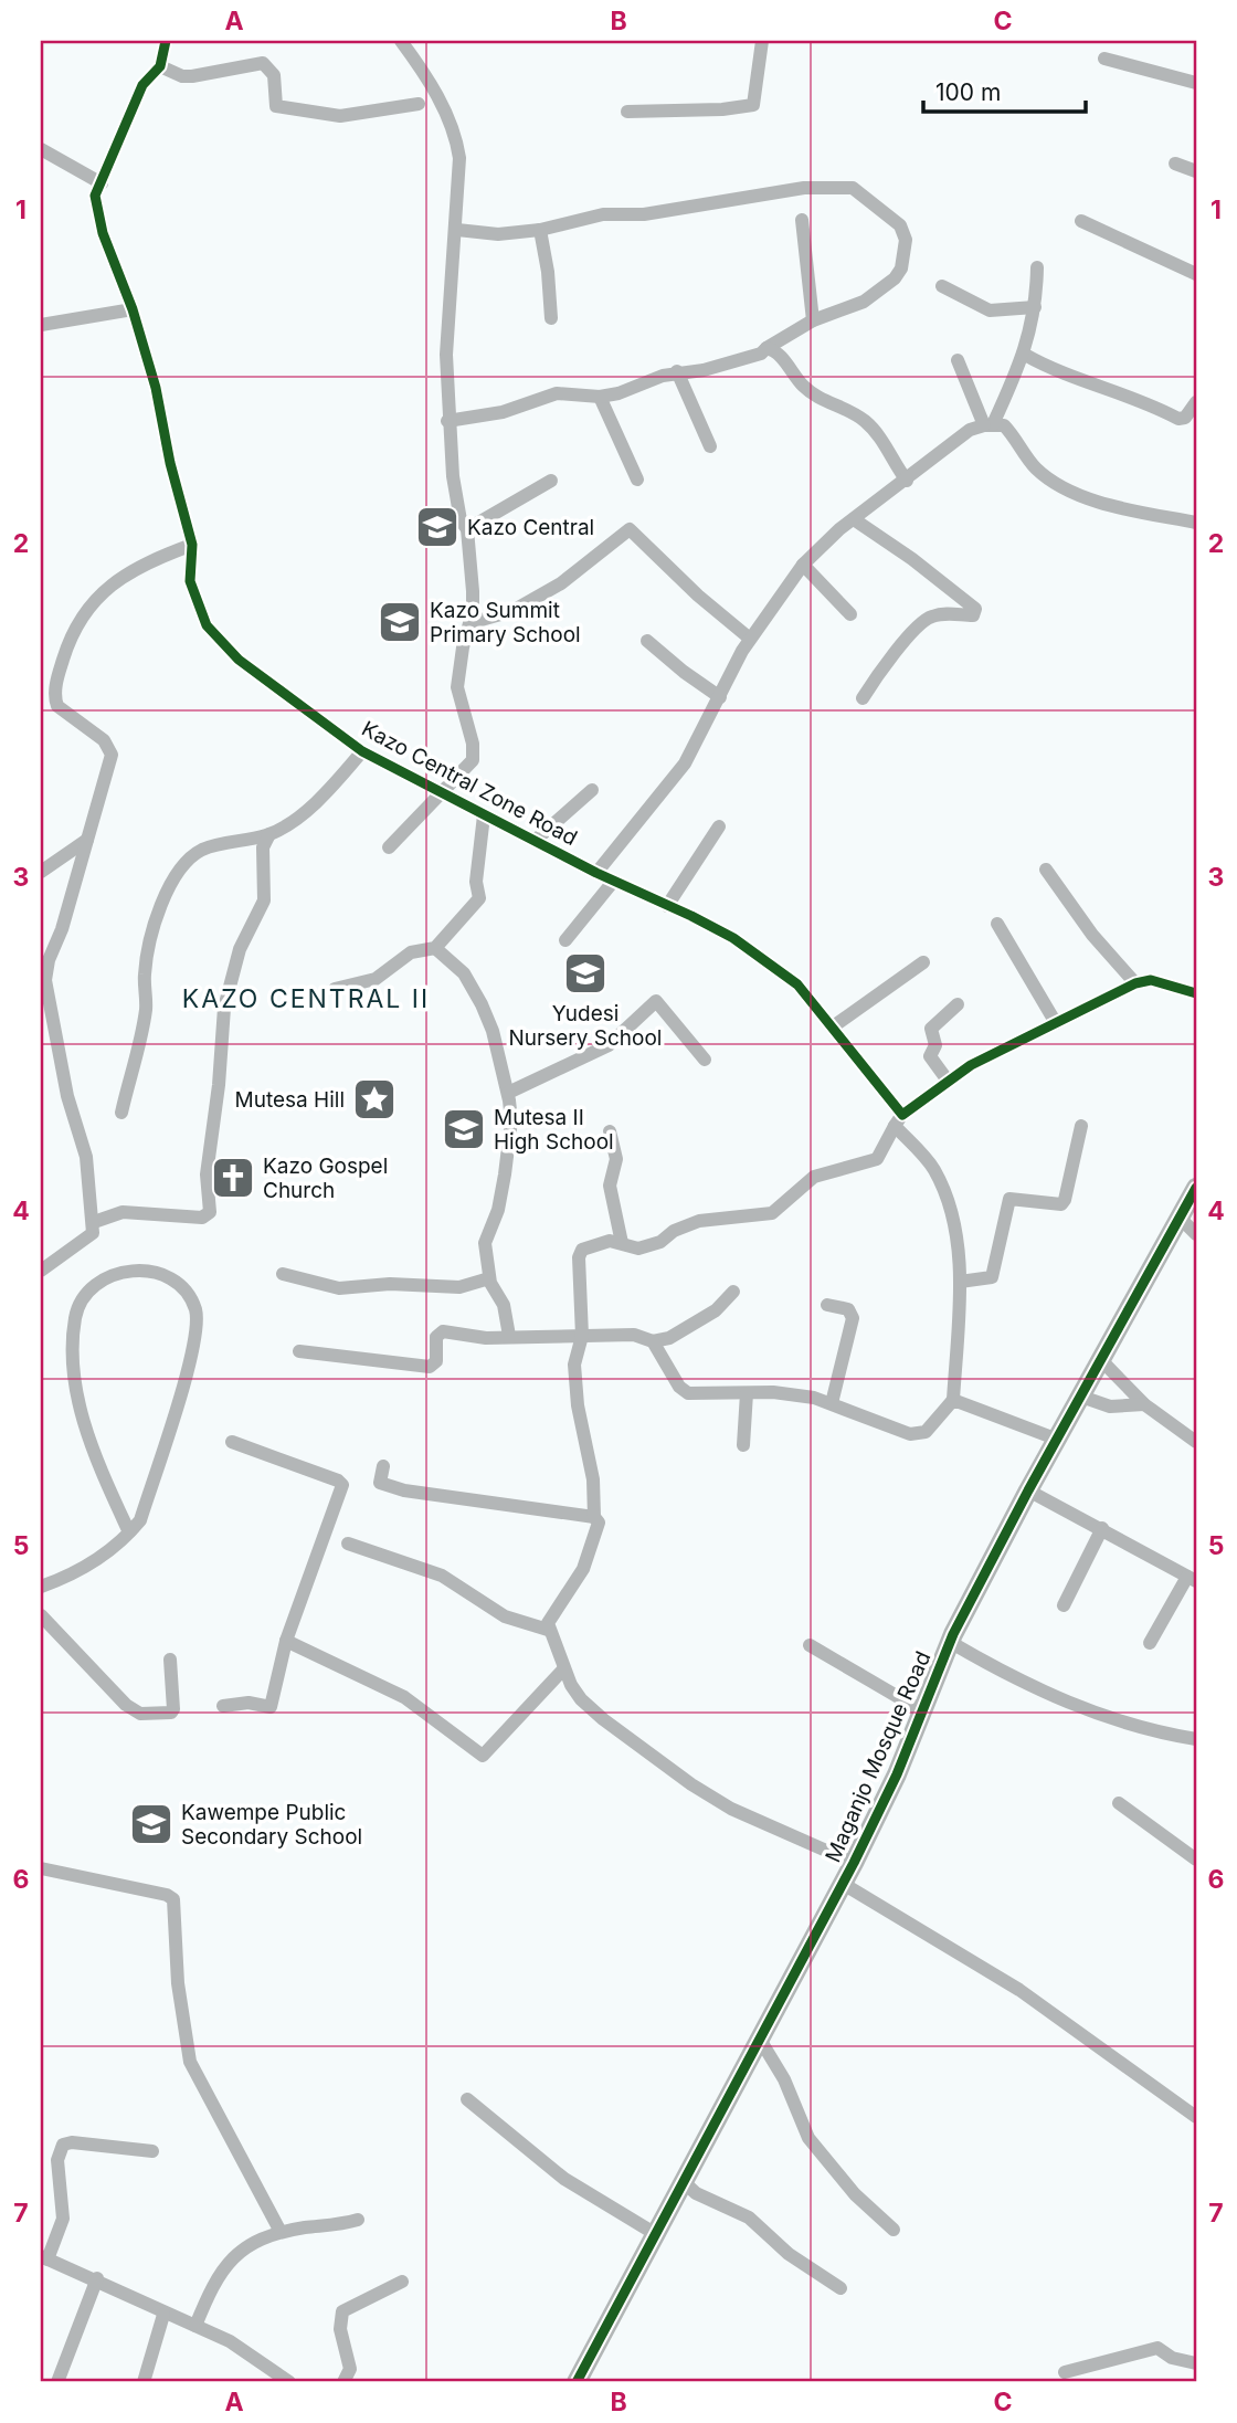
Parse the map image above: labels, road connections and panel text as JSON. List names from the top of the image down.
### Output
{
  "streets": {
    "street": ["Kazo Central Zone Road", "Maganjo Mosque Road"]
  },
  "districts": ["KAZO CENTRAL II"],
  "places": {
    "school or university": [
      "Kazo Central",
      "Kazo Summit Primary School",
      "Yudesi Nursery School",
      "Mutesa II High School",
      "Kawempe Public Secondary School"
    ],
    "place": ["Mutesa Hill"],
    "church": ["Kazo Gospel Church"]
  },
  "scale_bar": "100 m",
  "grid": {
    "columns": ["A", "B", "C"],
    "rows": [
      "1",
      "2",
      "3",
      "4",
      "5",
      "6",
      "7"
    ]
  }
}
